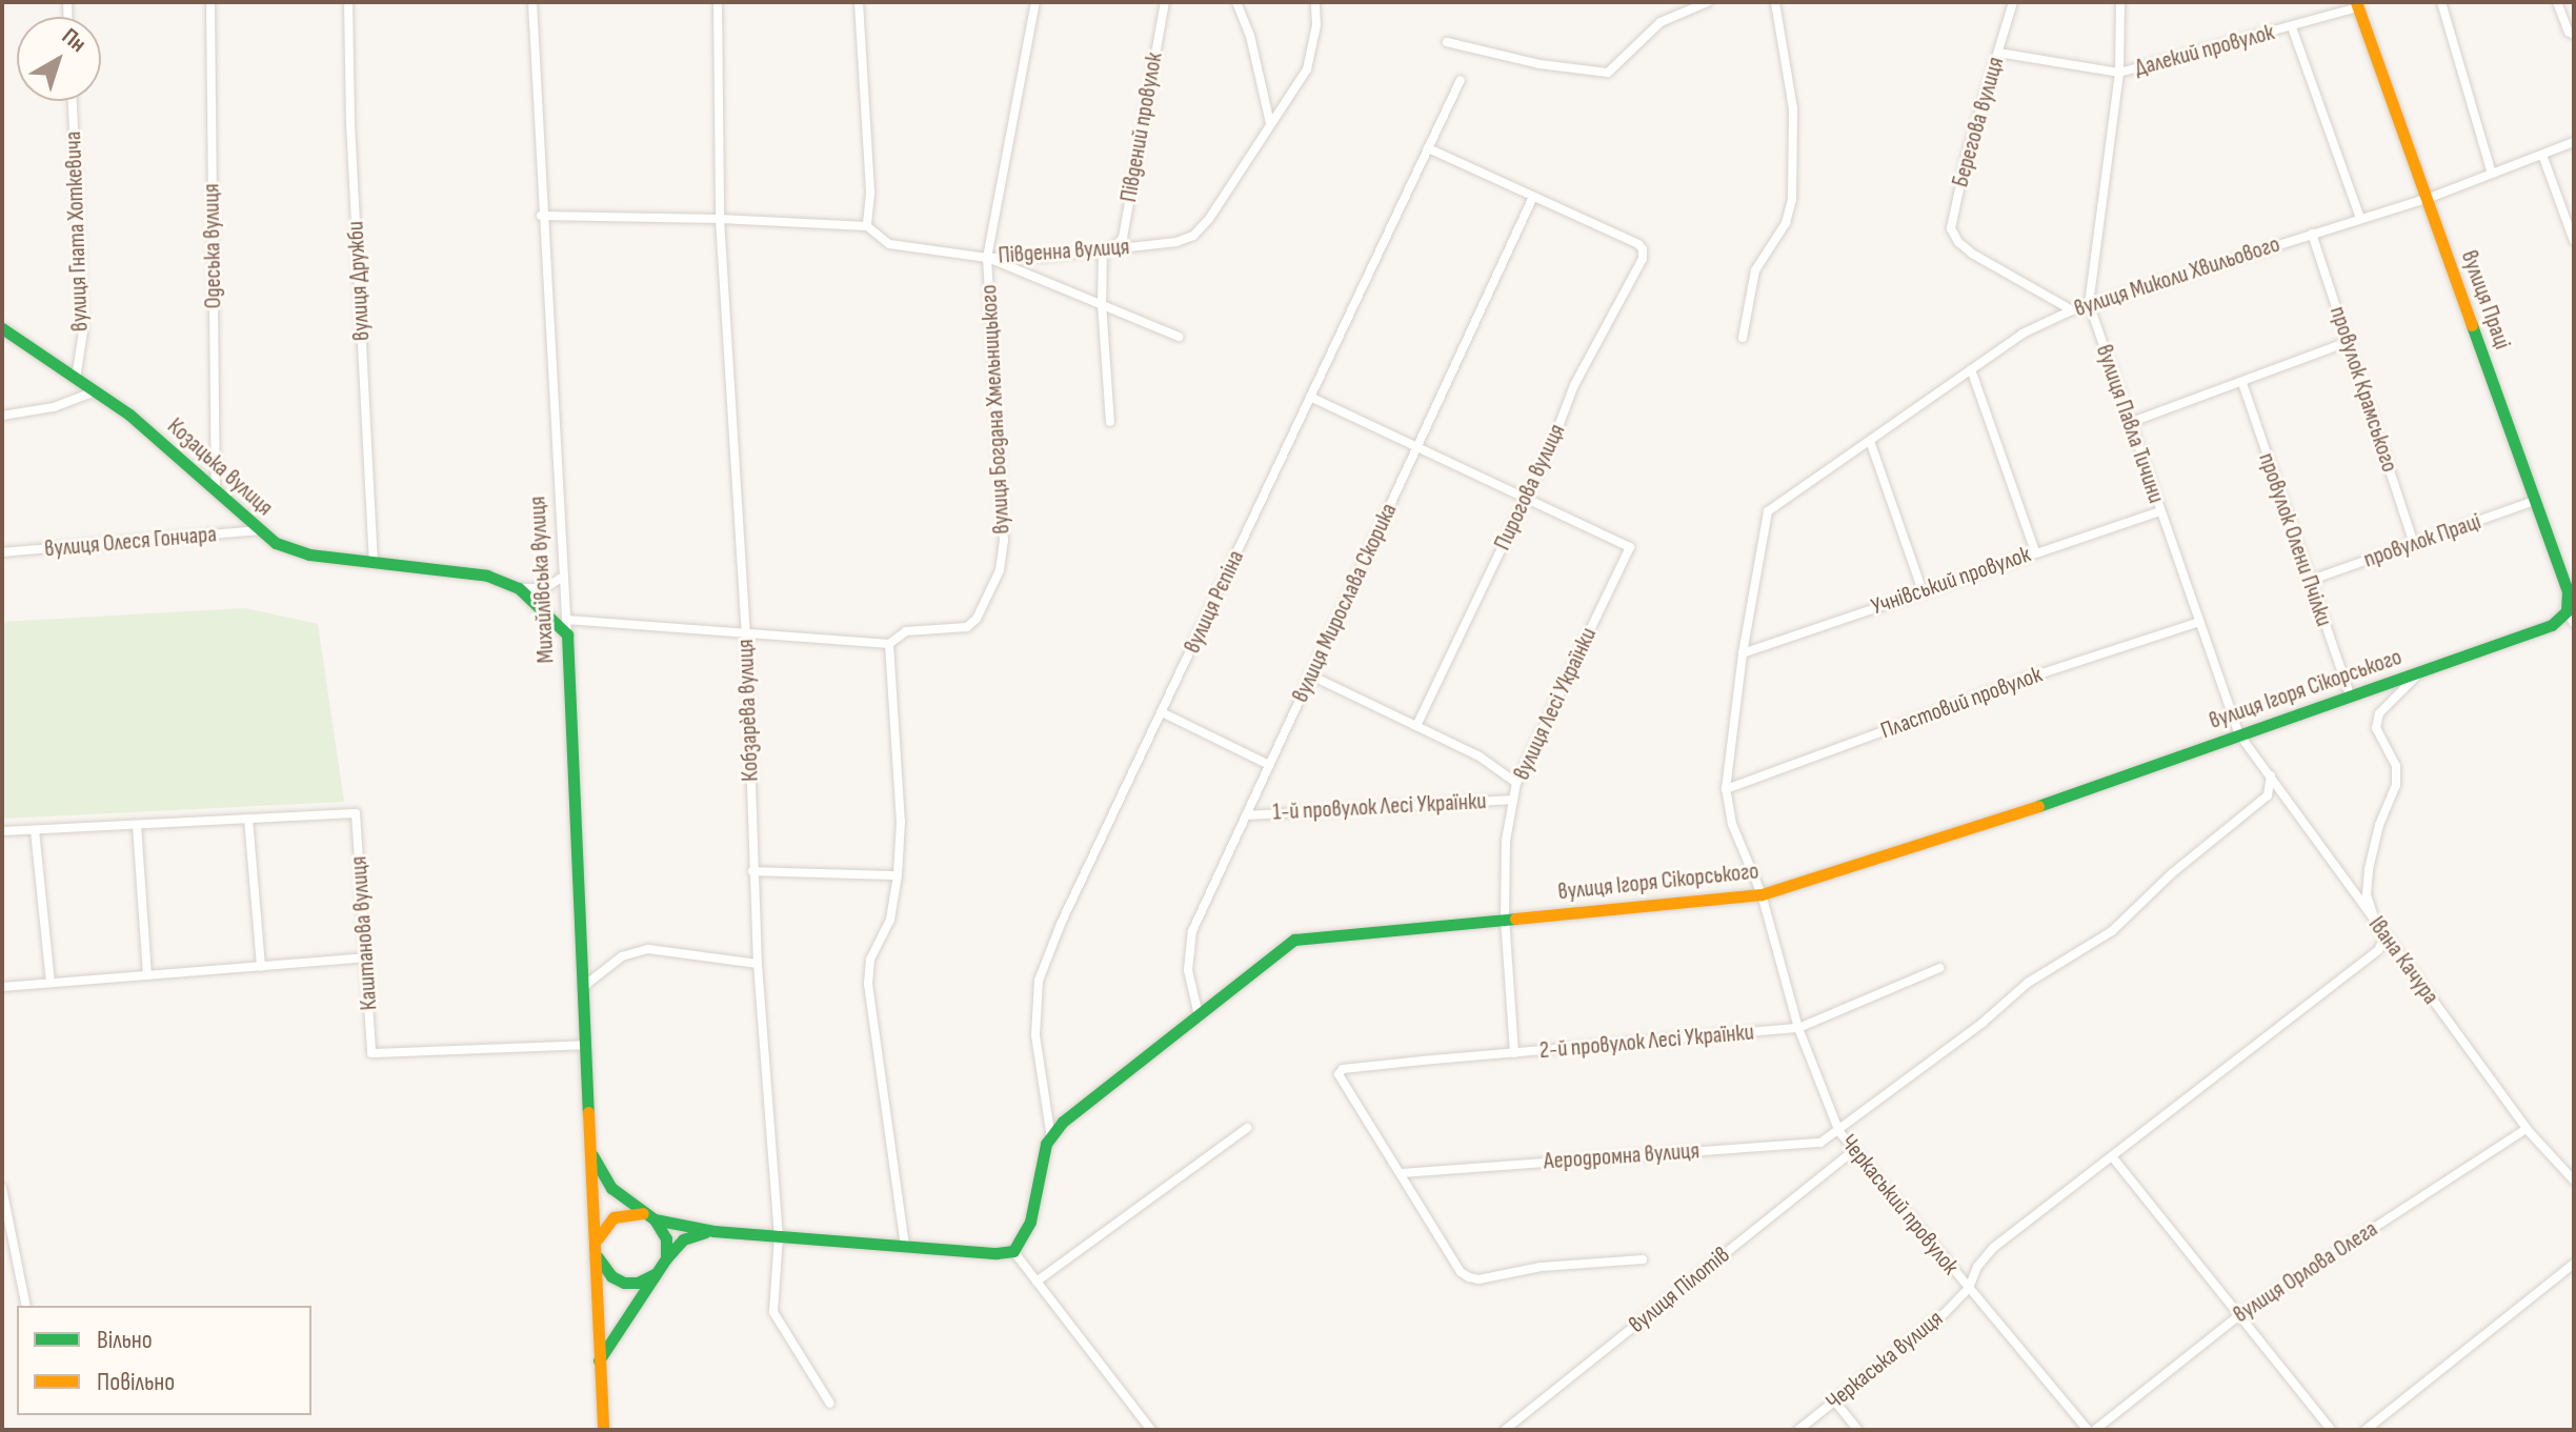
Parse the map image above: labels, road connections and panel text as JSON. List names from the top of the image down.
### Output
{
  "streets": {
    "main road": [
      "вулиця Праці",
      "Козацька вулиця",
      "Михайлівська вулиця",
      "вулиця Ігоря Сікорського"
    ],
    "street": [
      "Далекий провулок",
      "Берегова вулиця",
      "Південий провулок",
      "вулиця Гната Хоткевича",
      "Одеська вулиця",
      "Південна вулиця",
      "вулиця Миколи Хвильового",
      "вулиця Дружби",
      "провулок Крамського",
      "вулиця Богдана Хмельницького",
      "вулиця Павла Тичини",
      "Пирогова вулиця",
      "провулок Олени Пчілки",
      "провулок Праці",
      "вулиця Олеся Гончара",
      "Учнівський провулок",
      "вулиця Рєпіна",
      "вулиця Мирослава Скорика",
      "Пластовий провулок",
      "вулиця Лесі Українки",
      "Кобзарèва вулиця",
      "1-й провулок Лесі Українки",
      "Каштанова вулиця",
      "Івана Качура",
      "2-й провулок Лесі Українки",
      "Аеродромна вулиця",
      "Черкаський провулок",
      "вулиця Орлова Олега",
      "вулиця Пілотів",
      "Черкаська вулиця"
    ]
  },
  "crossings": [
    ["Далекий провулок", "Берегова вулиця"],
    ["Далекий провулок", "вулиця Праці"],
    ["Далекий провулок", "вулиця Павла Тичини"],
    ["Берегова вулиця", "вулиця Миколи Хвильового"],
    ["Південий провулок", "Південна вулиця"],
    ["вулиця Гната Хоткевича", "Козацька вулиця"],
    ["Одеська вулиця", "Козацька вулиця"],
    ["Південна вулиця", "вулиця Богдана Хмельницького"],
    ["Південна вулиця", "Михайлівська вулиця"],
    ["Південна вулиця", "Кобзарèва вулиця"],
    ["вулиця Миколи Хвильового", "вулиця Праці"],
    ["вулиця Миколи Хвильового", "провулок Крамського"],
    ["вулиця Миколи Хвильового", "вулиця Павла Тичини"],
    ["вулиця Миколи Хвильового", "Учнівський провулок"],
    ["вулиця Дружби", "Козацька вулиця"],
    ["вулиця Праці", "провулок Праці"],
    ["вулиця Праці", "вулиця Ігоря Сікорського"],
    ["провулок Крамського", "провулок Праці"],
    ["вулиця Павла Тичини", "Учнівський провулок"],
    ["вулиця Павла Тичини", "вулиця Ігоря Сікорського"],
    ["вулиця Павла Тичини", "Пластовий провулок"],
    ["вулиця Павла Тичини", "Івана Качура"],
    ["Козацька вулиця", "вулиця Олеся Гончара"],
    ["Козацька вулиця", "Михайлівська вулиця"],
    ["Пирогова вулиця", "вулиця Мирослава Скорика"],
    ["Пирогова вулиця", "вулиця Лесі Українки"],
    ["провулок Олени Пчілки", "провулок Праці"],
    ["провулок Олени Пчілки", "вулиця Ігоря Сікорського"],
    ["Михайлівська вулиця", "Каштанова вулиця"],
    ["вулиця Рєпіна", "вулиця Ігоря Сікорського"],
    ["вулиця Мирослава Скорика", "вулиця Ігоря Сікорського"],
    ["вулиця Мирослава Скорика", "1-й провулок Лесі Українки"],
    ["вулиця Ігоря Сікорського", "вулиця Лесі Українки"],
    ["вулиця Ігоря Сікорського", "Івана Качура"],
    ["вулиця Ігоря Сікорського", "Черкаський провулок"],
    ["вулиця Лесі Українки", "1-й провулок Лесі Українки"],
    ["вулиця Лесі Українки", "2-й провулок Лесі Українки"],
    ["Івана Качура", "вулиця Орлова Олега"],
    ["Івана Качура", "Черкаська вулиця"],
    ["2-й провулок Лесі Українки", "Аеродромна вулиця"],
    ["2-й провулок Лесі Українки", "Черкаський провулок"],
    ["Аеродромна вулиця", "Черкаський провулок"],
    ["Черкаський провулок", "вулиця Пілотів"],
    ["Черкаський провулок", "Черкаська вулиця"]
  ],
  "legend": ["Вільно", "Повільно"],
  "north": "top right"
}
